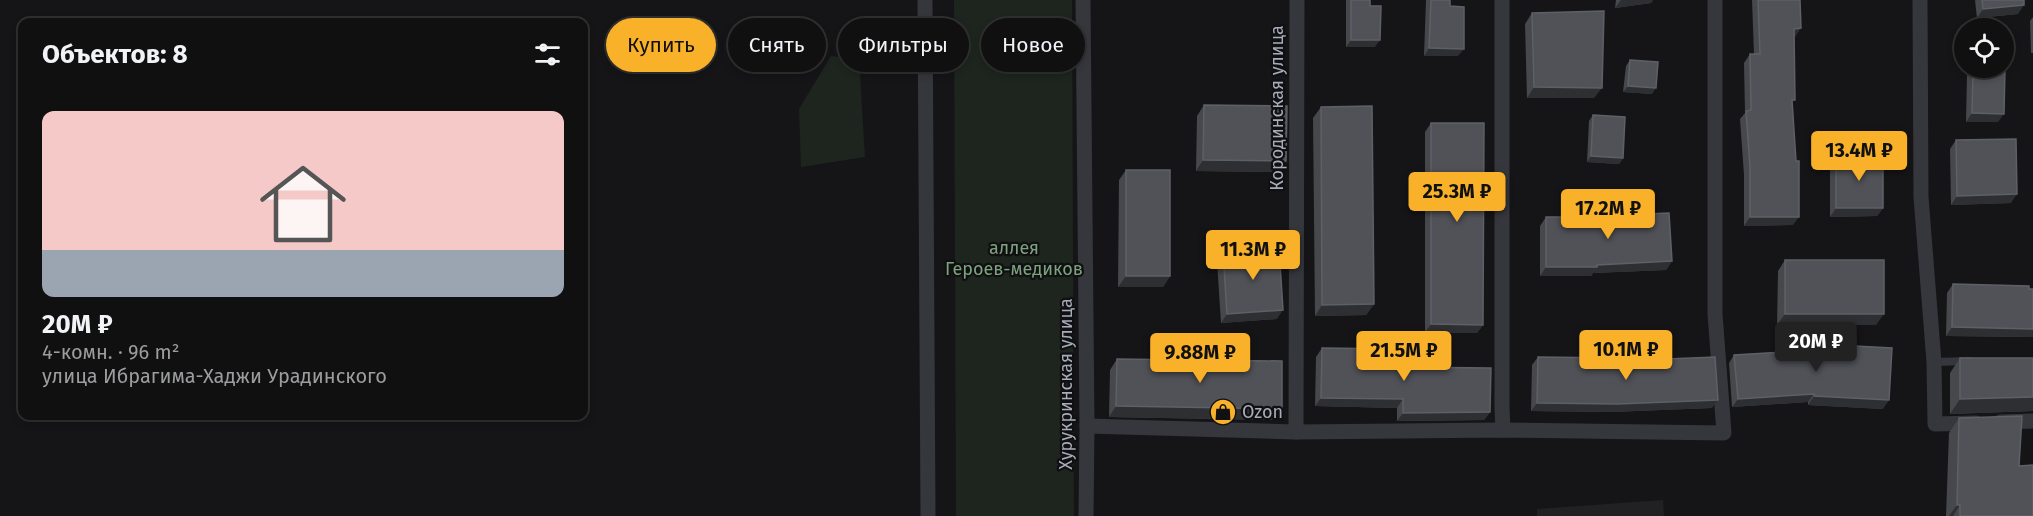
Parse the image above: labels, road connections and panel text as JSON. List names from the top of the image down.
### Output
{
  "streets": {
    "street": ["Кородинская улица", "Хурукринская улица"]
  },
  "parks": ["аллея Героев-медиков"],
  "places": {
    "shop": ["Ozon"]
  },
  "page": {
    "chip": [
      "Купить",
      "Снять",
      "Фильтры",
      "Новое"
    ],
    "heading": "Объектов: 8",
    "list": [
      {
        "name": "20M ₽",
        "note": "4-комн. · 96 m² · улица Ибрагима-Хаджи Урадинского"
      }
    ],
    "price": [
      "13.4M ₽",
      "25.3M ₽",
      "17.2M ₽",
      "11.3M ₽",
      "20M ₽",
      "10.1M ₽",
      "21.5M ₽",
      "9.88M ₽"
    ]
  }
}
